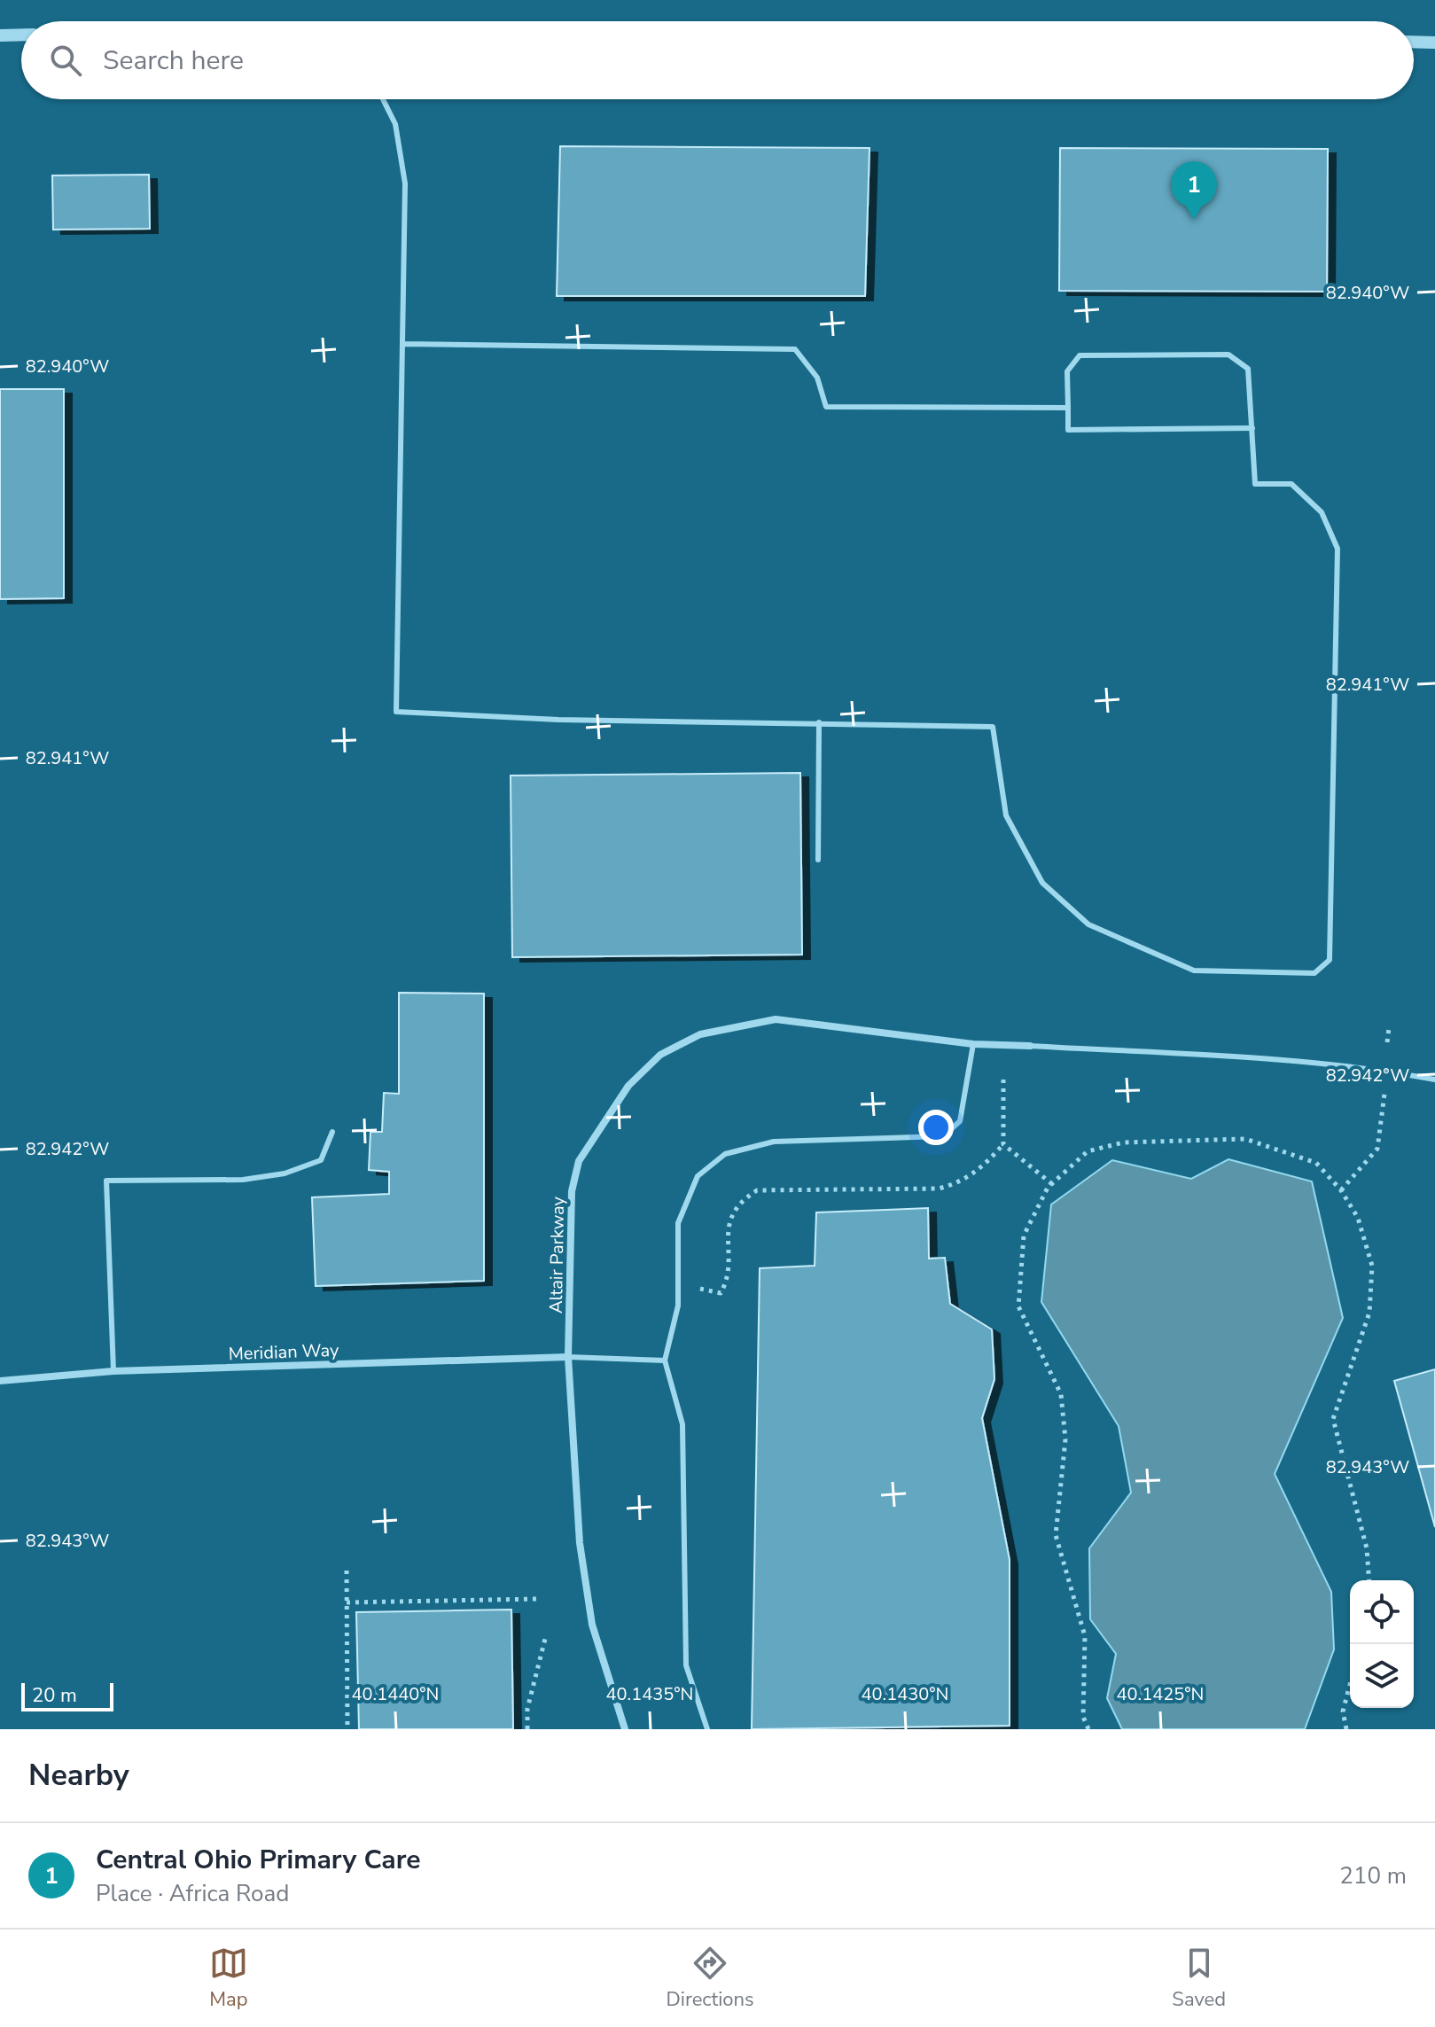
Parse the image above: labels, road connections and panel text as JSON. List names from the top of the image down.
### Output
{
  "streets": {
    "street": ["Altair Parkway", "Meridian Way"]
  },
  "crossings": [
    ["Altair Parkway", "Meridian Way"]
  ],
  "scale_bar": "20 m",
  "page": {
    "search": "Search here",
    "pins": "1",
    "scale": "20 m",
    "heading": "Nearby",
    "list": [
      {
        "mark": "1",
        "name": "Central Ohio Primary Care",
        "note": "Place · Africa Road",
        "value": "210 m"
      }
    ],
    "nav": ["Map", "Directions", "Saved"]
  },
  "coordinates": [
    "82.940°W",
    "82.941°W",
    "82.942°W",
    "82.943°W",
    "40.1440°N",
    "40.1435°N",
    "40.1430°N",
    "40.1425°N"
  ]
}
